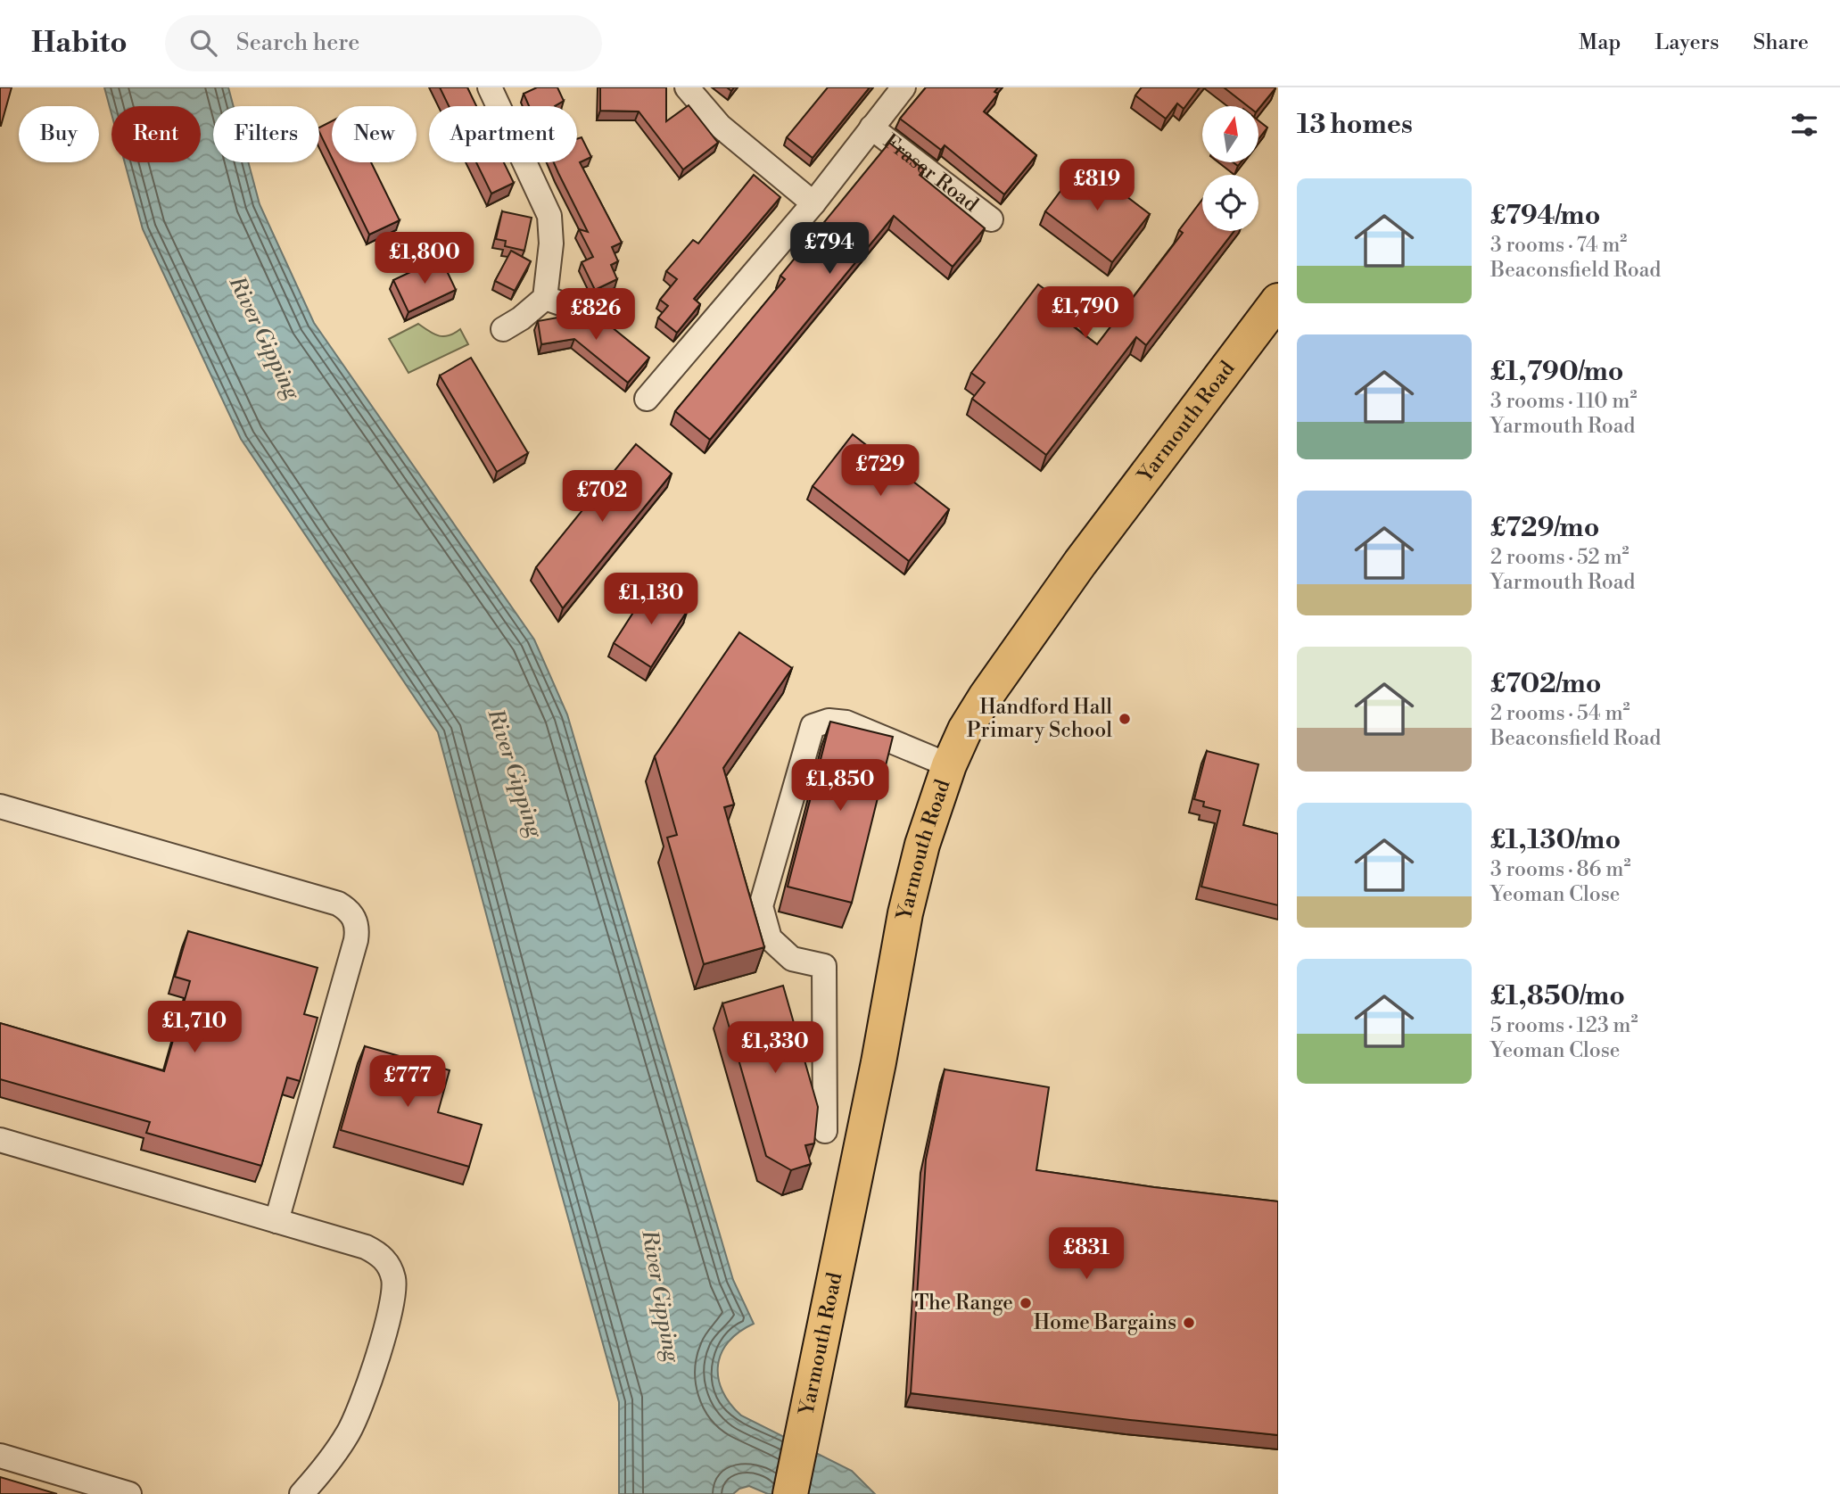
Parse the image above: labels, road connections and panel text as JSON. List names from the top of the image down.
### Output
{
  "streets": {
    "main road": ["Yarmouth Road"],
    "street": ["Fraser Road"]
  },
  "water": ["River Gipping"],
  "places": ["Handford Hall Primary School", "The Range", "Home Bargains"],
  "north": "top",
  "page": {
    "header": "Habito",
    "search": "Search here",
    "nav": ["Map", "Layers", "Share"],
    "heading": "13 homes",
    "chip": [
      "Buy",
      "Rent",
      "Filters",
      "New",
      "Apartment"
    ],
    "price": [
      "£819",
      "£794",
      "£1,800",
      "£1,790",
      "£826",
      "£729",
      "£702",
      "£1,130",
      "£1,850",
      "£1,710",
      "£1,330",
      "£777",
      "£831"
    ],
    "list": [
      {
        "name": "£794/mo",
        "note": "3 rooms · 74 m² · Beaconsfield Road"
      },
      {
        "name": "£1,790/mo",
        "note": "3 rooms · 110 m² · Yarmouth Road"
      },
      {
        "name": "£729/mo",
        "note": "2 rooms · 52 m² · Yarmouth Road"
      },
      {
        "name": "£702/mo",
        "note": "2 rooms · 54 m² · Beaconsfield Road"
      },
      {
        "name": "£1,130/mo",
        "note": "3 rooms · 86 m² · Yeoman Close"
      },
      {
        "name": "£1,850/mo",
        "note": "5 rooms · 123 m² · Yeoman Close"
      }
    ]
  }
}
